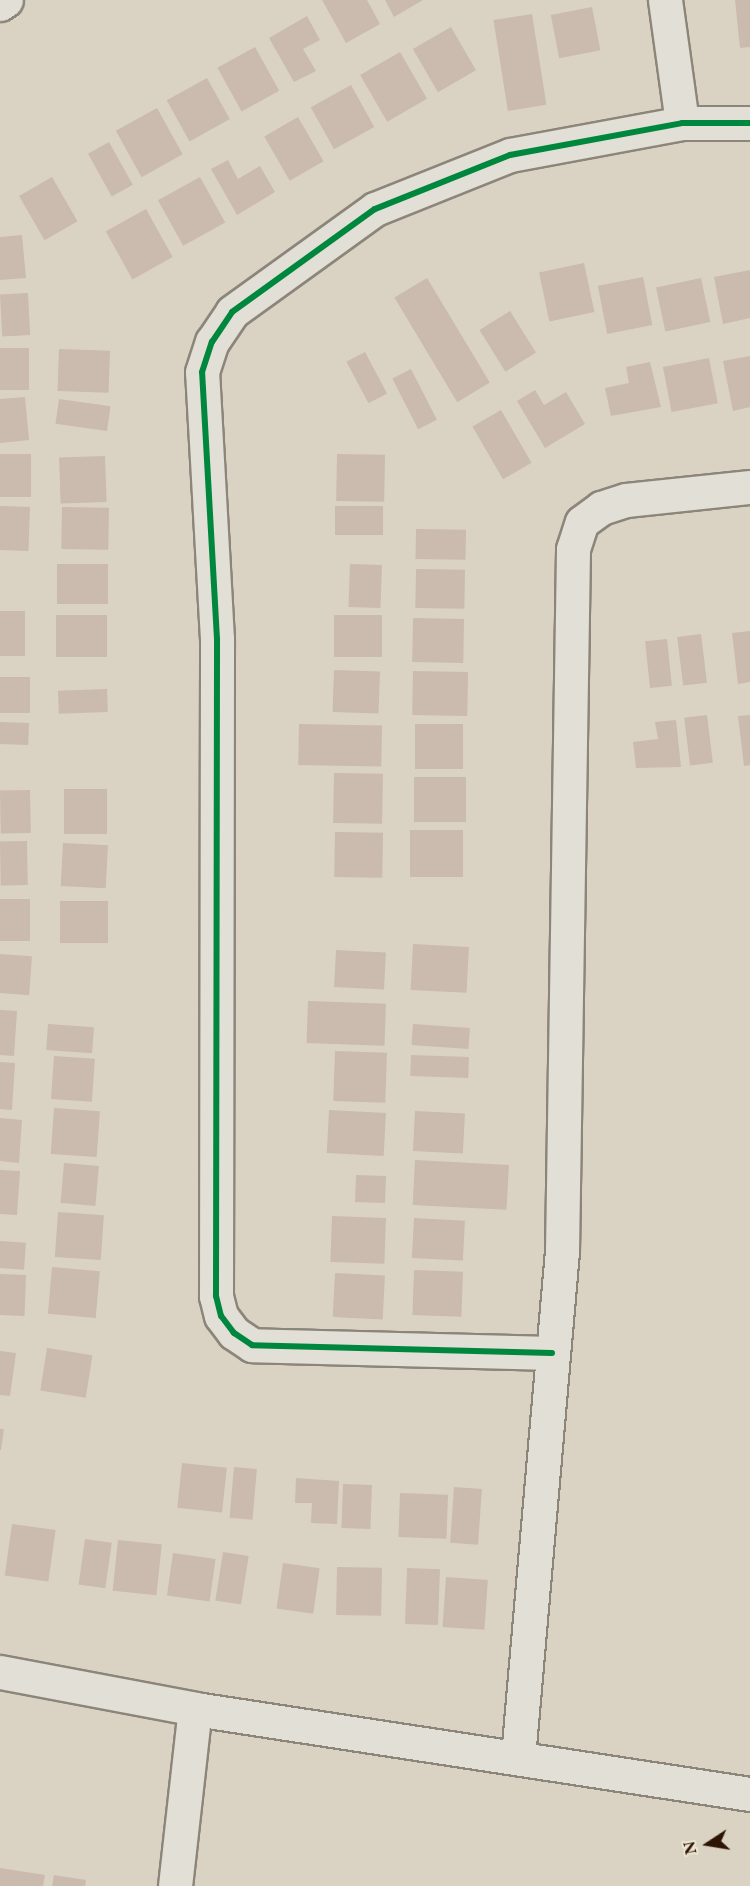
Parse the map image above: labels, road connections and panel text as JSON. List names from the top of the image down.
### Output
{
  "north": "left"
}
